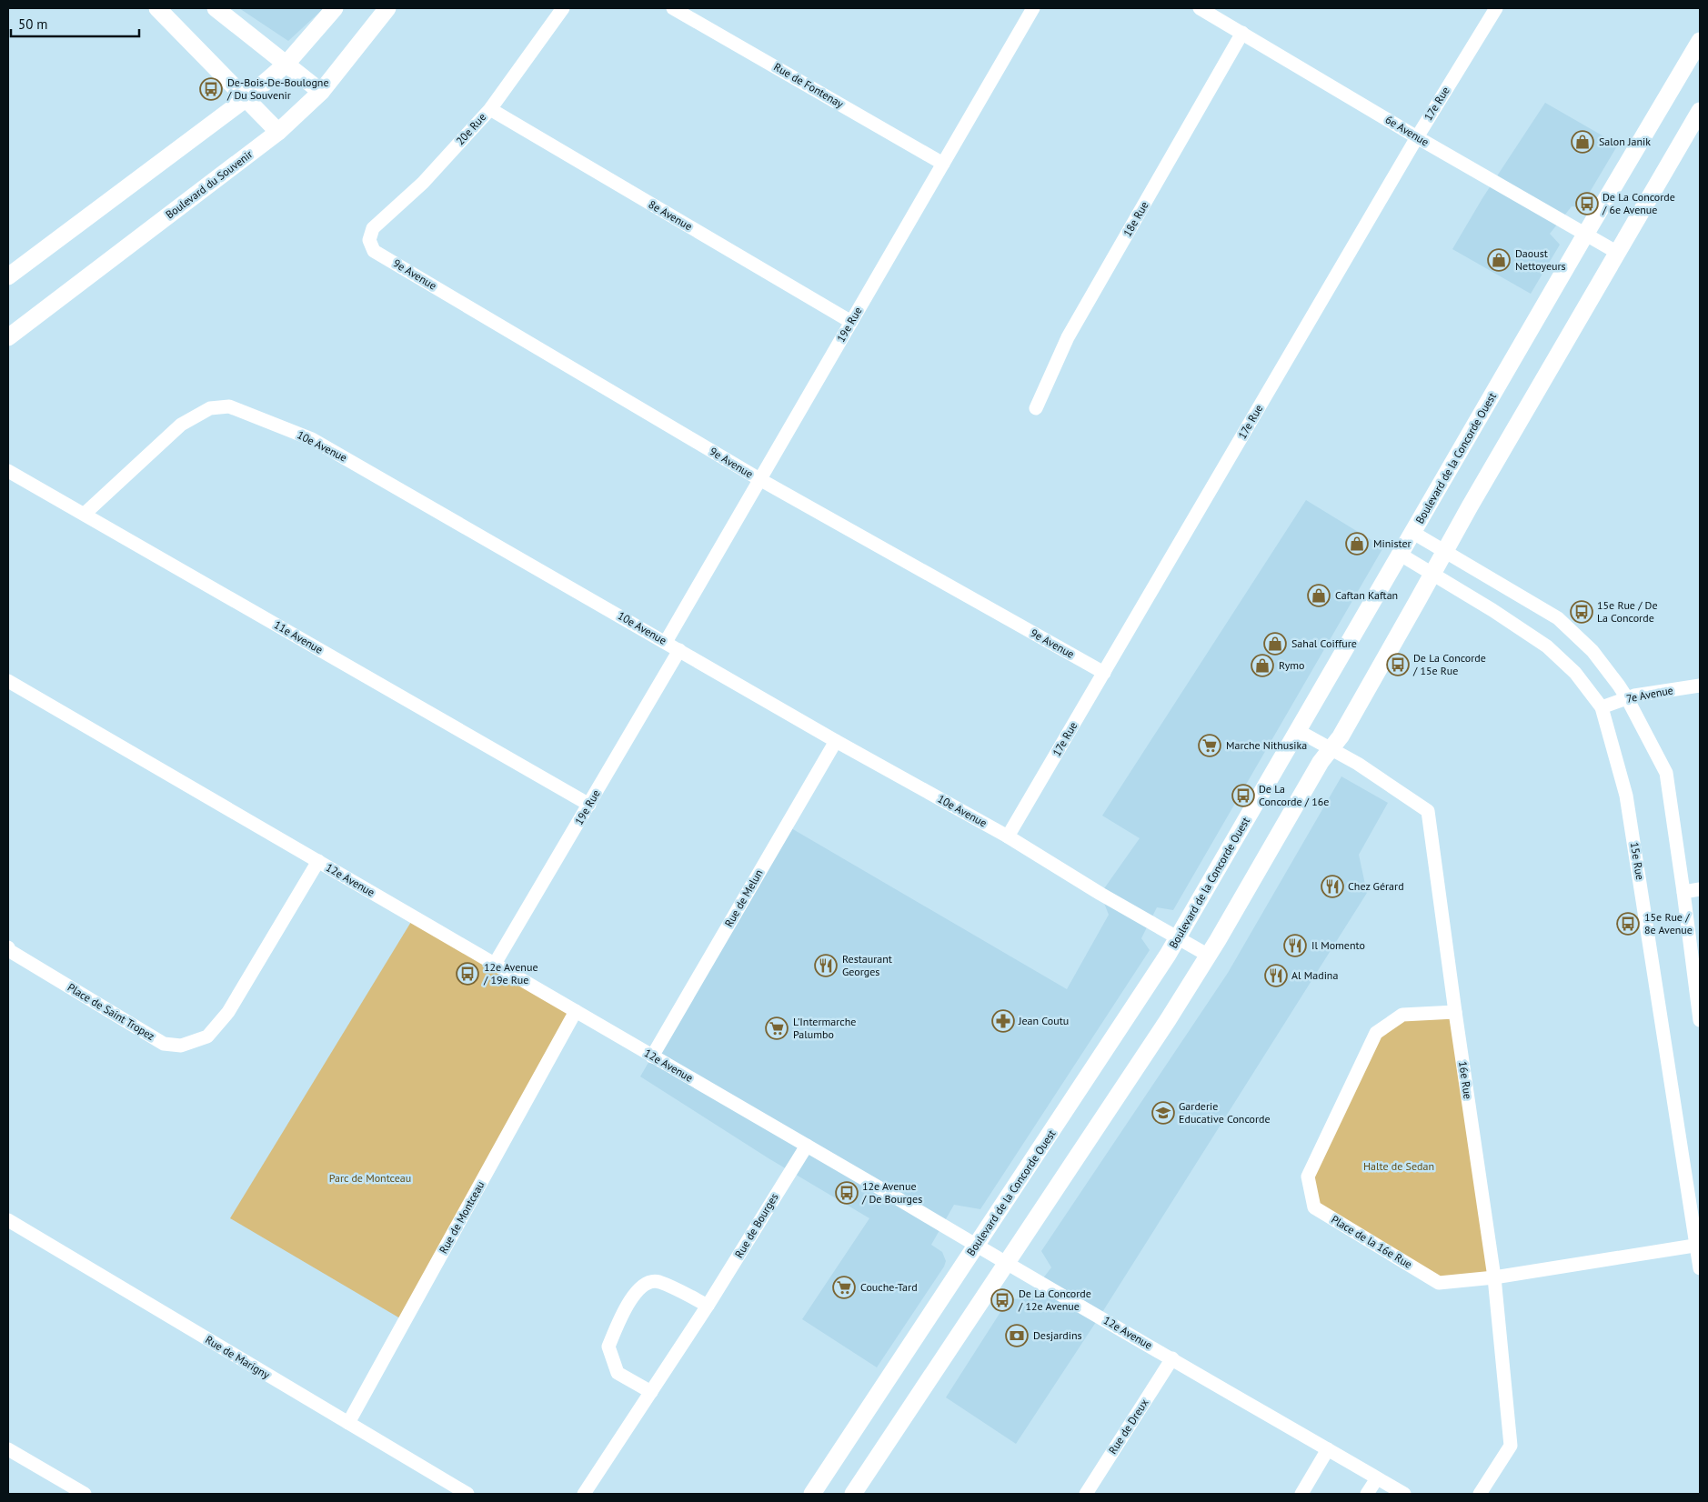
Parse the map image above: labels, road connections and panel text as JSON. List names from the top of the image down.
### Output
{
  "streets": {
    "street": [
      "Rue de Fontenay",
      "17e Rue",
      "20e Rue",
      "6e Avenue",
      "Boulevard du Souvenir",
      "8e Avenue",
      "18e Rue",
      "9e Avenue",
      "19e Rue",
      "10e Avenue",
      "Boulevard de la Concorde Ouest",
      "11e Avenue",
      "7e Avenue",
      "15e Rue",
      "12e Avenue",
      "Rue de Melun",
      "Place de Saint Tropez",
      "16e Rue",
      "Rue de Montceau",
      "Rue de Bourges",
      "Place de la 16e Rue",
      "Rue de Marigny",
      "Rue de Dreux"
    ]
  },
  "crossings": [
    ["Rue de Fontenay", "19e Rue"],
    ["17e Rue", "6e Avenue"],
    ["17e Rue", "9e Avenue"],
    ["17e Rue", "10e Avenue"],
    ["20e Rue", "8e Avenue"],
    ["20e Rue", "9e Avenue"],
    ["6e Avenue", "18e Rue"],
    ["6e Avenue", "Boulevard de la Concorde Ouest"],
    ["8e Avenue", "19e Rue"],
    ["9e Avenue", "19e Rue"],
    ["19e Rue", "10e Avenue"],
    ["19e Rue", "11e Avenue"],
    ["19e Rue", "12e Avenue"],
    ["10e Avenue", "Boulevard de la Concorde Ouest"],
    ["10e Avenue", "11e Avenue"],
    ["10e Avenue", "Rue de Melun"],
    ["Boulevard de la Concorde Ouest", "15e Rue"],
    ["Boulevard de la Concorde Ouest", "12e Avenue"],
    ["Boulevard de la Concorde Ouest", "16e Rue"],
    ["7e Avenue", "15e Rue"],
    ["15e Rue", "Place de la 16e Rue"],
    ["12e Avenue", "Rue de Melun"],
    ["12e Avenue", "Place de Saint Tropez"],
    ["12e Avenue", "Rue de Montceau"],
    ["12e Avenue", "Rue de Bourges"],
    ["12e Avenue", "Rue de Dreux"],
    ["16e Rue", "Place de la 16e Rue"],
    ["Rue de Montceau", "Rue de Marigny"]
  ],
  "parks": ["Halte de Sedan", "Parc de Montceau"],
  "places": {
    "bus stop": [
      "De-Bois-De-Boulogne / Du Souvenir",
      "De La Concorde / 6e Avenue",
      "15e Rue / De La Concorde",
      "De La Concorde / 15e Rue",
      "De La Concorde / 16e",
      "15e Rue / 8e Avenue",
      "12e Avenue / 19e Rue",
      "12e Avenue / De Bourges",
      "De La Concorde / 12e Avenue"
    ],
    "shop": [
      "Salon Janik",
      "Daoust Nettoyeurs",
      "Minister",
      "Caftan Kaftan",
      "Sahal Coiffure",
      "Rymo"
    ],
    "supermarket": ["Marche Nithusika", "L'Intermarche Palumbo", "Couche-Tard"],
    "restaurant": [
      "Chez Gérard",
      "Il Momento",
      "Restaurant Georges",
      "Al Madina"
    ],
    "pharmacy": ["Jean Coutu"],
    "school or university": ["Garderie Educative Concorde"],
    "bank": ["Desjardins"]
  },
  "scale_bar": "50 m"
}
